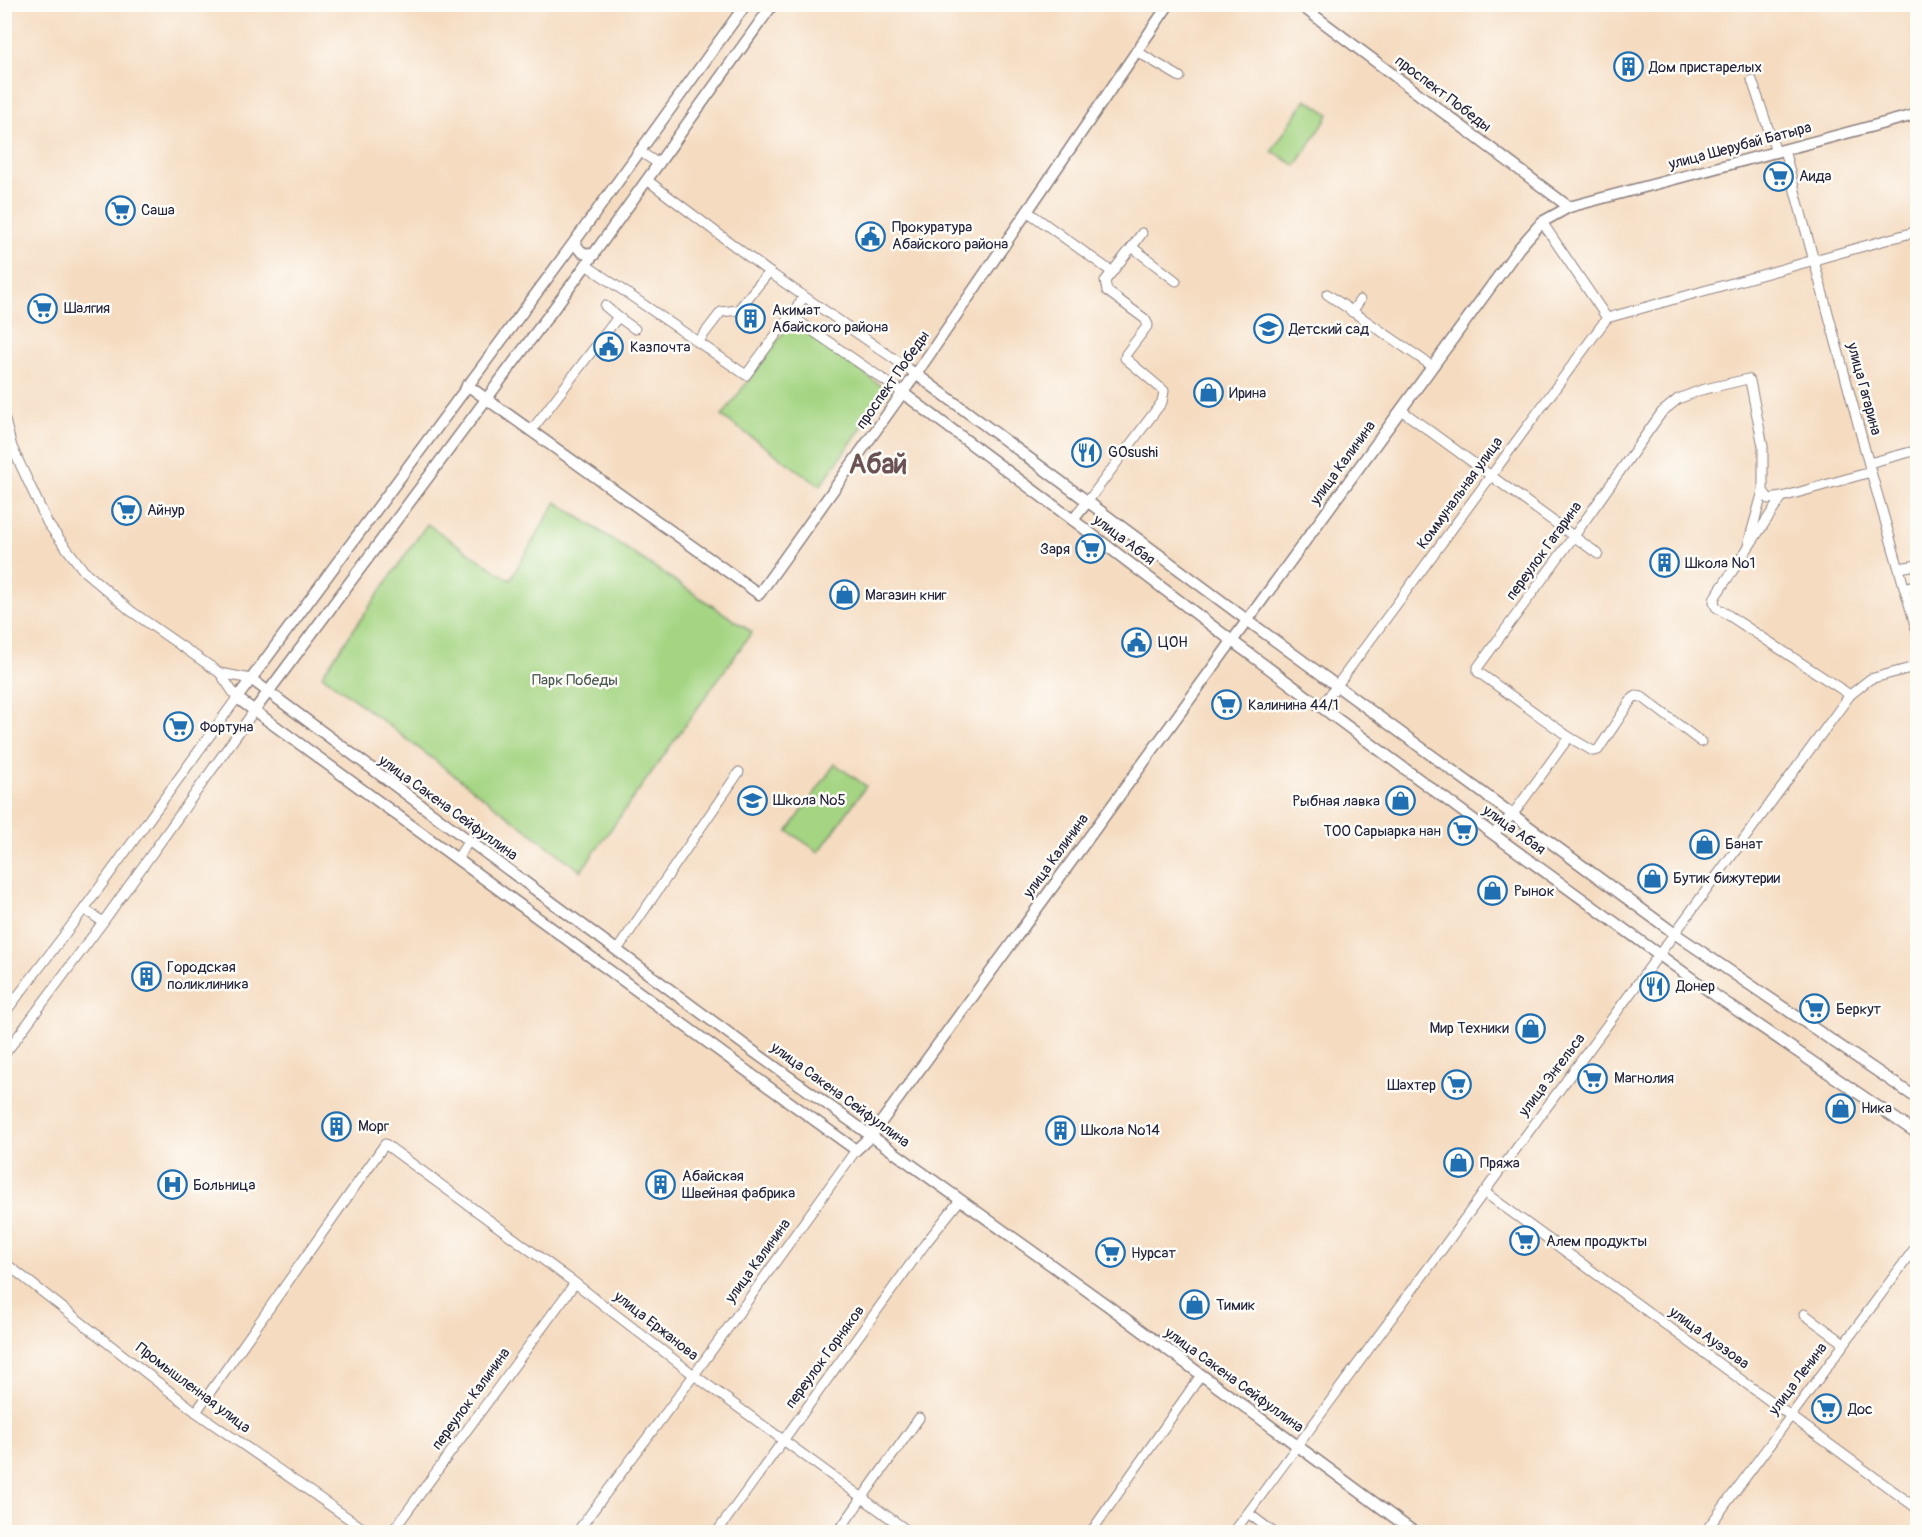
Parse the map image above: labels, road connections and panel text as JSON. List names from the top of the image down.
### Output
{
  "streets": {
    "street": [
      "проспект Победы",
      "улица Шерубай Батыра",
      "улица Гагарина",
      "улица Калинина",
      "Коммунальная улица",
      "улица Абая",
      "переулок Гагарина",
      "улица Сакена Сейфуллина",
      "улица Энгельса",
      "улица Ержанова",
      "улица Ауэзова",
      "переулок Горняков",
      "улица Ленина",
      "Промышленная улица",
      "переулок Калинина"
    ]
  },
  "crossings": [
    ["проспект Победы", "улица Шерубай Батыра"],
    ["проспект Победы", "улица Калинина"],
    ["улица Шерубай Батыра", "улица Гагарина"],
    ["улица Шерубай Батыра", "улица Калинина"],
    ["улица Калинина", "улица Абая"],
    ["улица Калинина", "улица Сакена Сейфуллина"],
    ["улица Калинина", "улица Ержанова"],
    ["Коммунальная улица", "улица Абая"],
    ["улица Абая", "улица Энгельса"],
    ["улица Сакена Сейфуллина", "улица Энгельса"],
    ["улица Сакена Сейфуллина", "переулок Горняков"],
    ["улица Энгельса", "улица Ауэзова"],
    ["улица Ержанова", "переулок Горняков"],
    ["улица Ержанова", "Промышленная улица"],
    ["улица Ержанова", "переулок Калинина"],
    ["улица Ауэзова", "улица Ленина"]
  ],
  "districts": ["Абай"],
  "parks": ["Парк Победы"],
  "places": {
    "building": [
      "Дом пристарелых",
      "Акимат Абайского района",
      "Школа №1",
      "Городская поликлиника",
      "Морг",
      "Школа №14",
      "Абайская Швейная фабрика"
    ],
    "supermarket": [
      "Аида",
      "Саша",
      "Шалгия",
      "Айнур",
      "Заря",
      "Калинина 44/1",
      "Фортуна",
      "ТОО Сарыарка нан",
      "Беркут",
      "Магнолия",
      "Шахтер",
      "Алем продукты",
      "Нурсат",
      "Дос"
    ],
    "public building": ["Прокуратура Абайского района", "Казпочта", "ЦОН"],
    "school or university": ["Детский сад", "Школа №5"],
    "shop": [
      "Ирина",
      "Магазин книг",
      "Рыбная лавка",
      "Банат",
      "Бутик бижутерии",
      "Рынок",
      "Мир Техники",
      "Ника",
      "Пряжа",
      "Тимик"
    ],
    "restaurant": ["GOsushi", "Донер"],
    "hospital": ["Больница"]
  }
}
